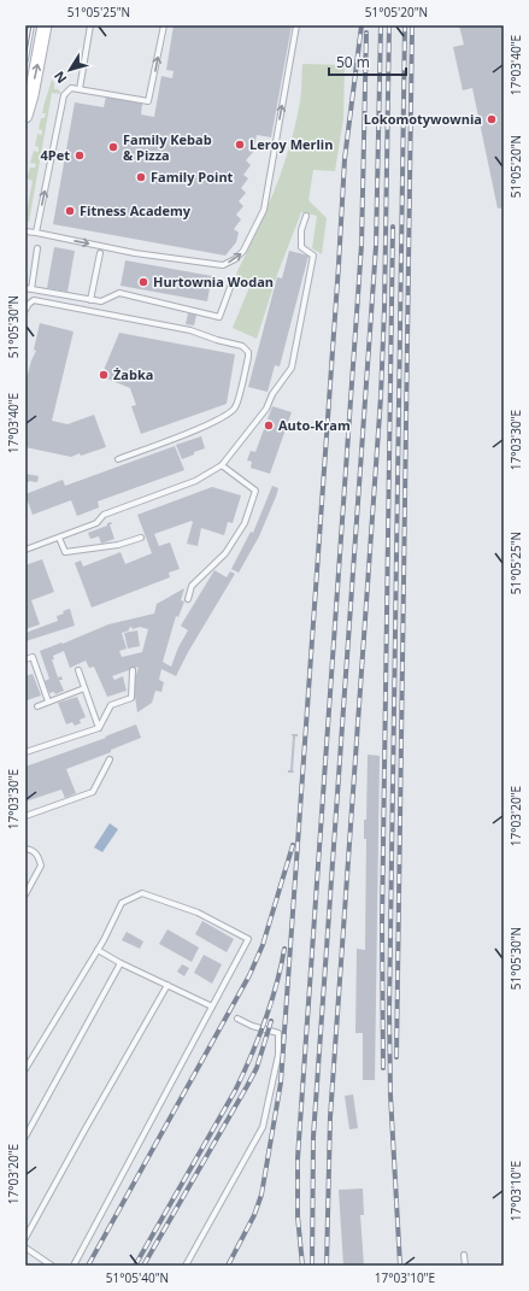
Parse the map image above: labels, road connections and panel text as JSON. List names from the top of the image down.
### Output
{
  "places": [
    "Lokomotywownia",
    "Leroy Merlin",
    "Family Kebab & Pizza",
    "4Pet",
    "Family Point",
    "Fitness Academy",
    "Hurtownia Wodan",
    "Żabka",
    "Auto-Kram"
  ],
  "scale_bar": "50 m",
  "north": "bottom left",
  "coordinates": [
    "51°05'25\"N",
    "51°05'20\"N",
    "17°03'40\"E",
    "51°05'30\"N",
    "17°03'30\"E",
    "17°03'20\"E",
    "17°03'10\"E",
    "51°05'40\"N"
  ]
}
